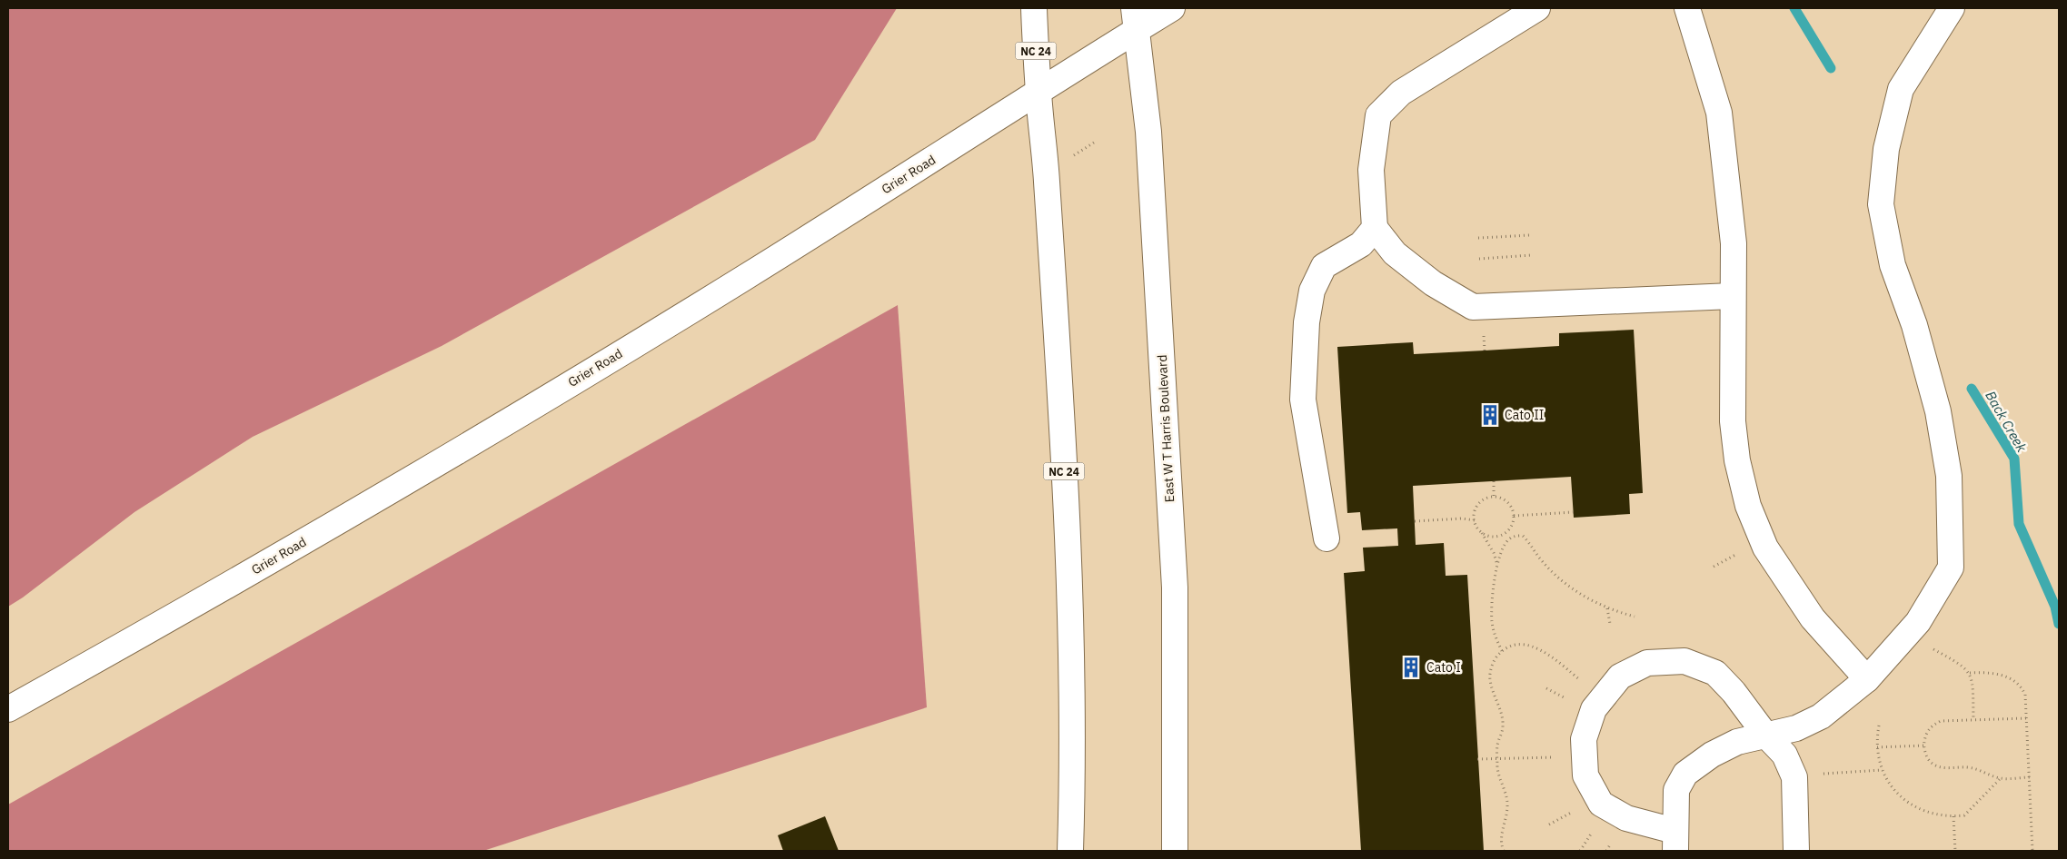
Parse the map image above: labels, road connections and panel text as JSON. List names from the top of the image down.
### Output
{
  "streets": {
    "main road": ["NC 24", "Grier Road", "East W T Harris Boulevard"]
  },
  "crossings": [
    ["NC 24", "Grier Road"],
    ["Grier Road", "East W T Harris Boulevard"]
  ],
  "water": ["Back Creek"],
  "places": {
    "building": ["Cato II", "Cato I"]
  }
}
